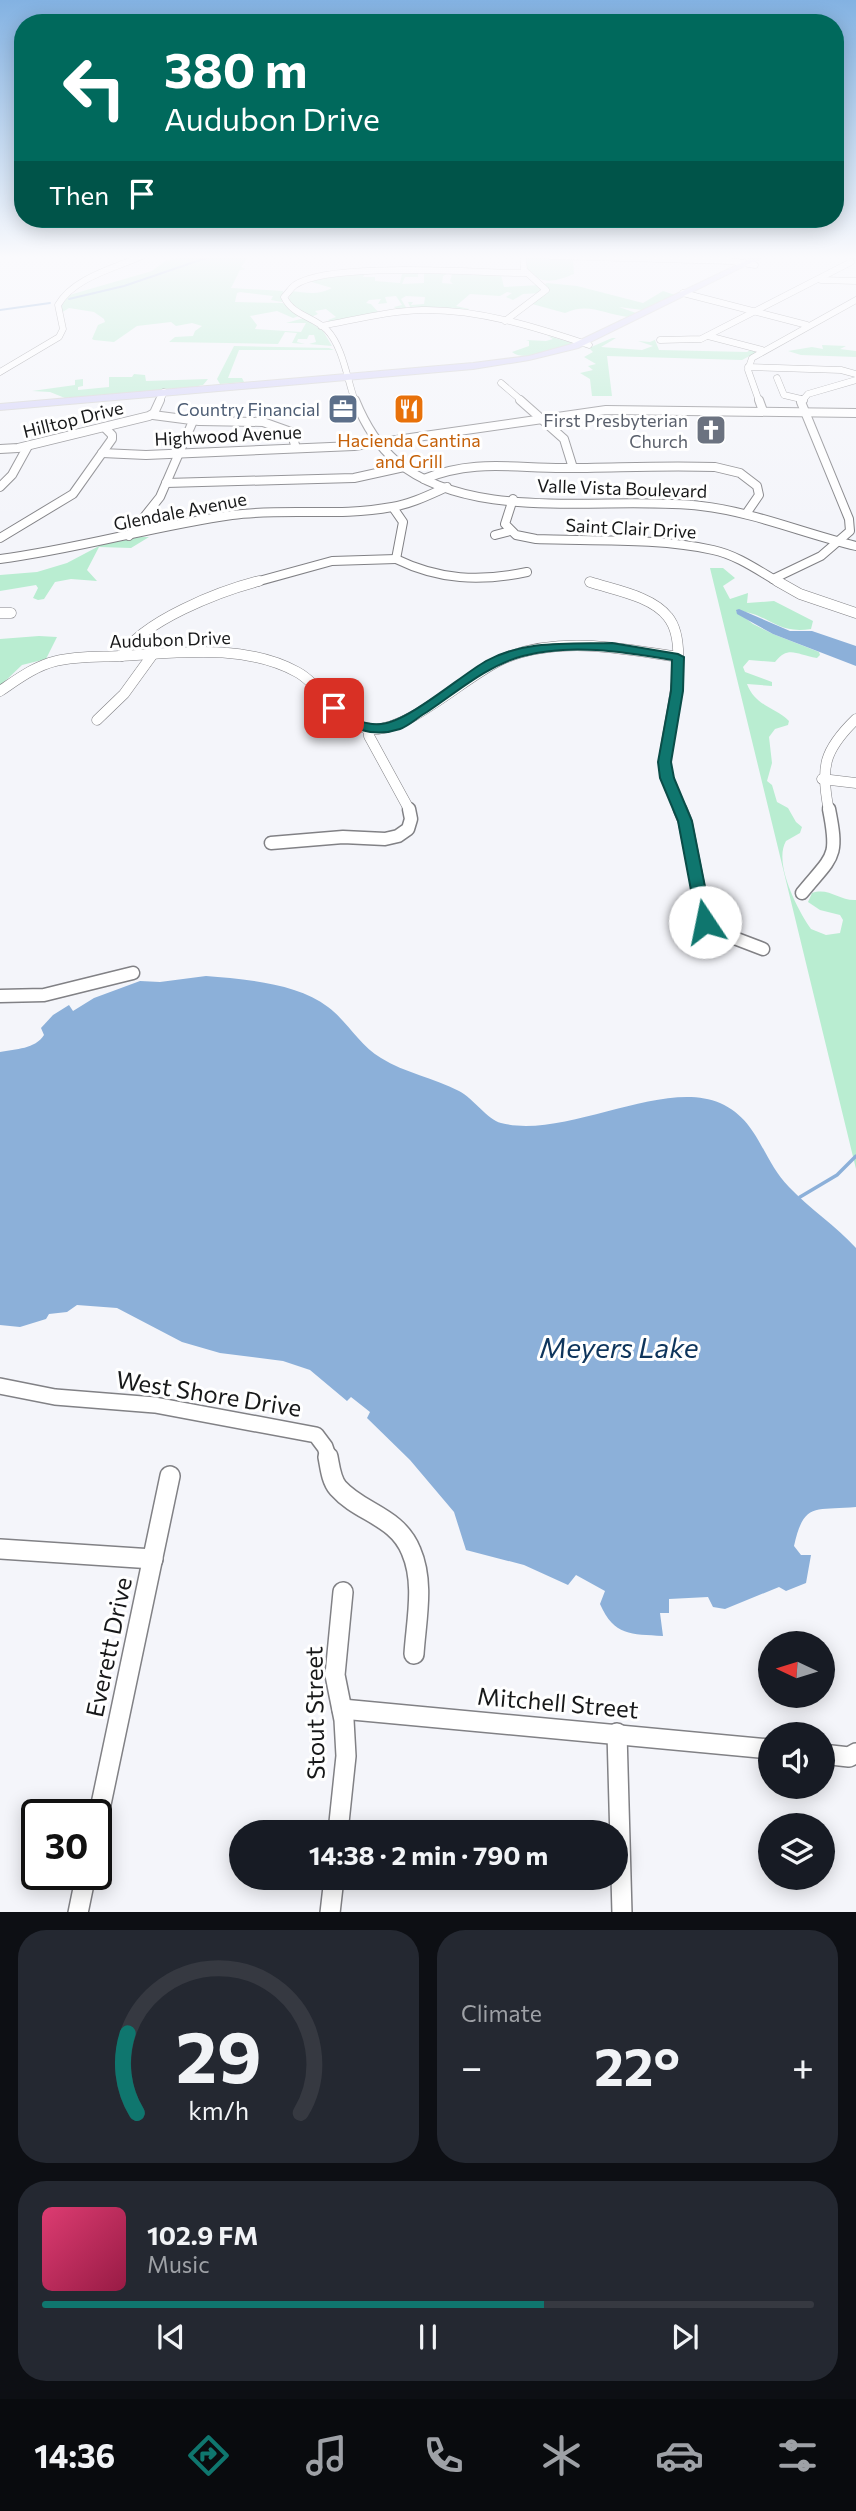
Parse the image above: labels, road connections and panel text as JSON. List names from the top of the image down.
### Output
{
  "streets": {
    "street": [
      "Hilltop Drive",
      "Highwood Avenue",
      "Valle Vista Boulevard",
      "Glendale Avenue",
      "Saint Clair Drive",
      "Audubon Drive",
      "West Shore Drive",
      "Everett Drive",
      "Mitchell Street",
      "Stout Street"
    ]
  },
  "crossings": [
    ["Hilltop Drive", "Highwood Avenue"],
    ["Highwood Avenue", "Valle Vista Boulevard"],
    ["Valle Vista Boulevard", "Glendale Avenue"],
    ["Mitchell Street", "Stout Street"]
  ],
  "water": ["Meyers Lake"],
  "places": {
    "office": ["Country Financial"],
    "restaurant": ["Hacienda Cantina and Grill"],
    "church": ["First Presbyterian Church"]
  },
  "north": "left",
  "page": {
    "turn": ["380 m", "Audubon Drive"],
    "then": "Then",
    "limit": "30",
    "trip": "14:38 · 2 min · 790 m",
    "tile": "Climate",
    "heat": ["−", "22°", "+"],
    "song": ["102.9 FM", "Music"],
    "tabs": "14:36",
    "gauge": ["29", "km/h"]
  }
}
